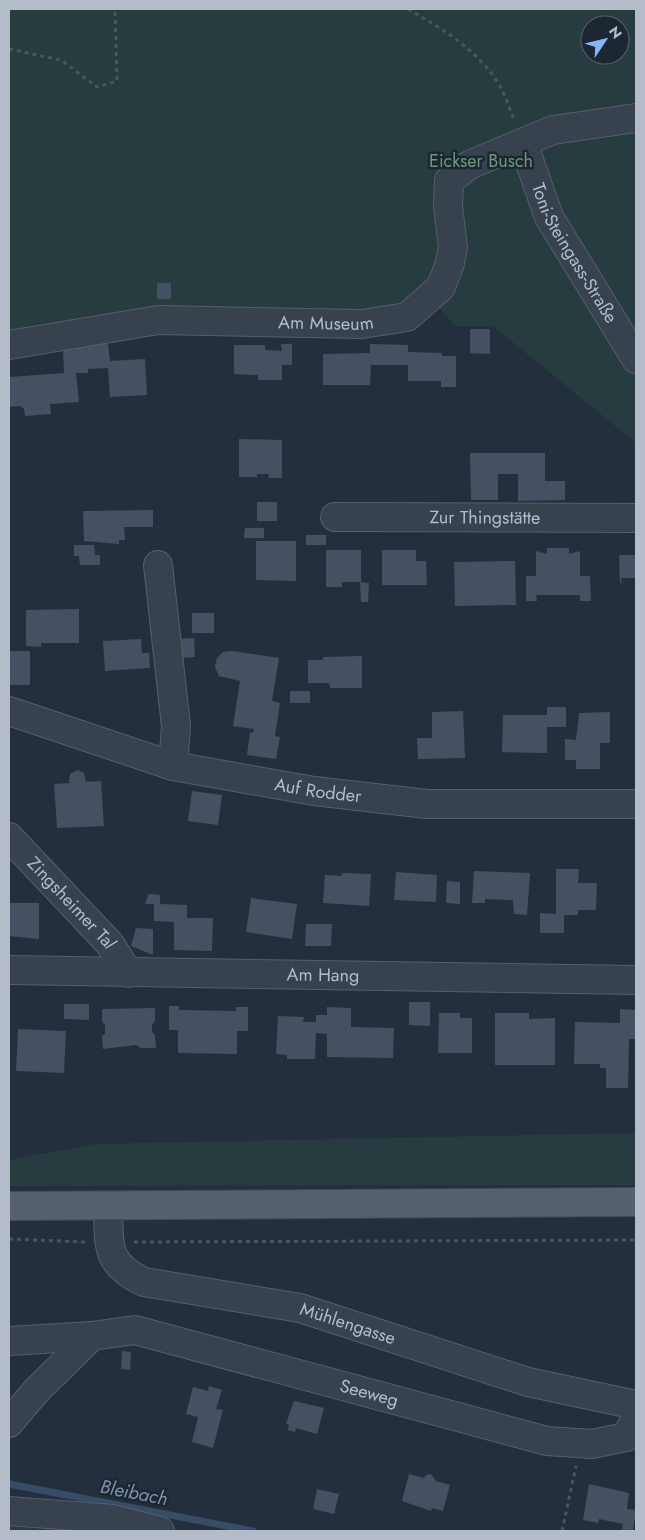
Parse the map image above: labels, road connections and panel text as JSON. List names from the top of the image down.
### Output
{
  "streets": {
    "street": [
      "Toni-Steingass-Straße",
      "Am Museum",
      "Zur Thingstätte",
      "Auf Rodder",
      "Zingsheimer Tal",
      "Am Hang",
      "Mühlengasse",
      "Seeweg"
    ]
  },
  "crossings": [
    ["Toni-Steingass-Straße", "Am Museum"],
    ["Zingsheimer Tal", "Am Hang"]
  ],
  "water": ["Bleibach"],
  "parks": ["Eickser Busch"],
  "north": "top right"
}
